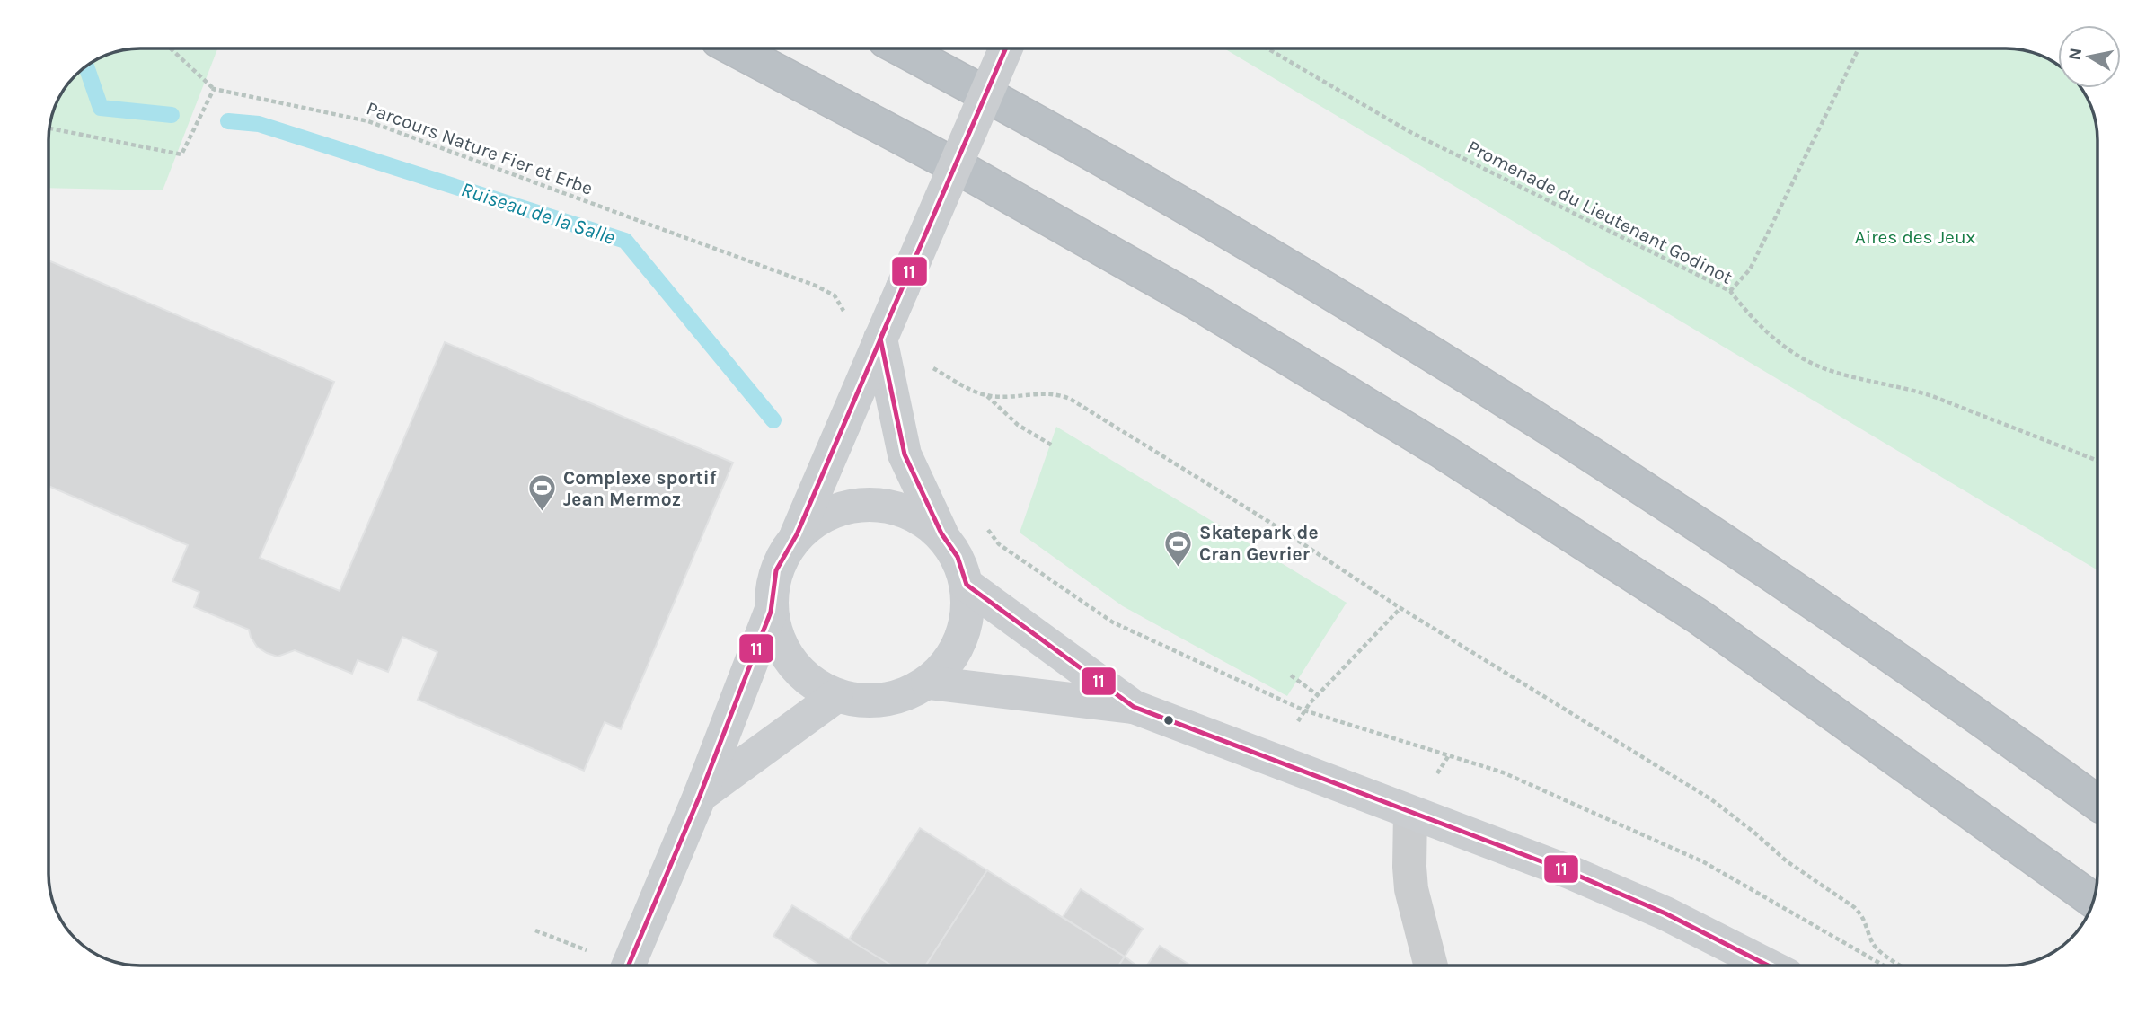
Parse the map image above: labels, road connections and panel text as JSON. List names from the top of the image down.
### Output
{
  "streets": {
    "path": ["Parcours Nature Fier et Erbe", "Promenade du Lieutenant Godinot"]
  },
  "water": ["Ruiseau de la Salle"],
  "parks": ["Aires des Jeux"],
  "places": {
    "sports": ["Complexe sportif Jean Mermoz", "Skatepark de Cran Gevrier"]
  },
  "lines": ["transit line 11"],
  "north": "left"
}
